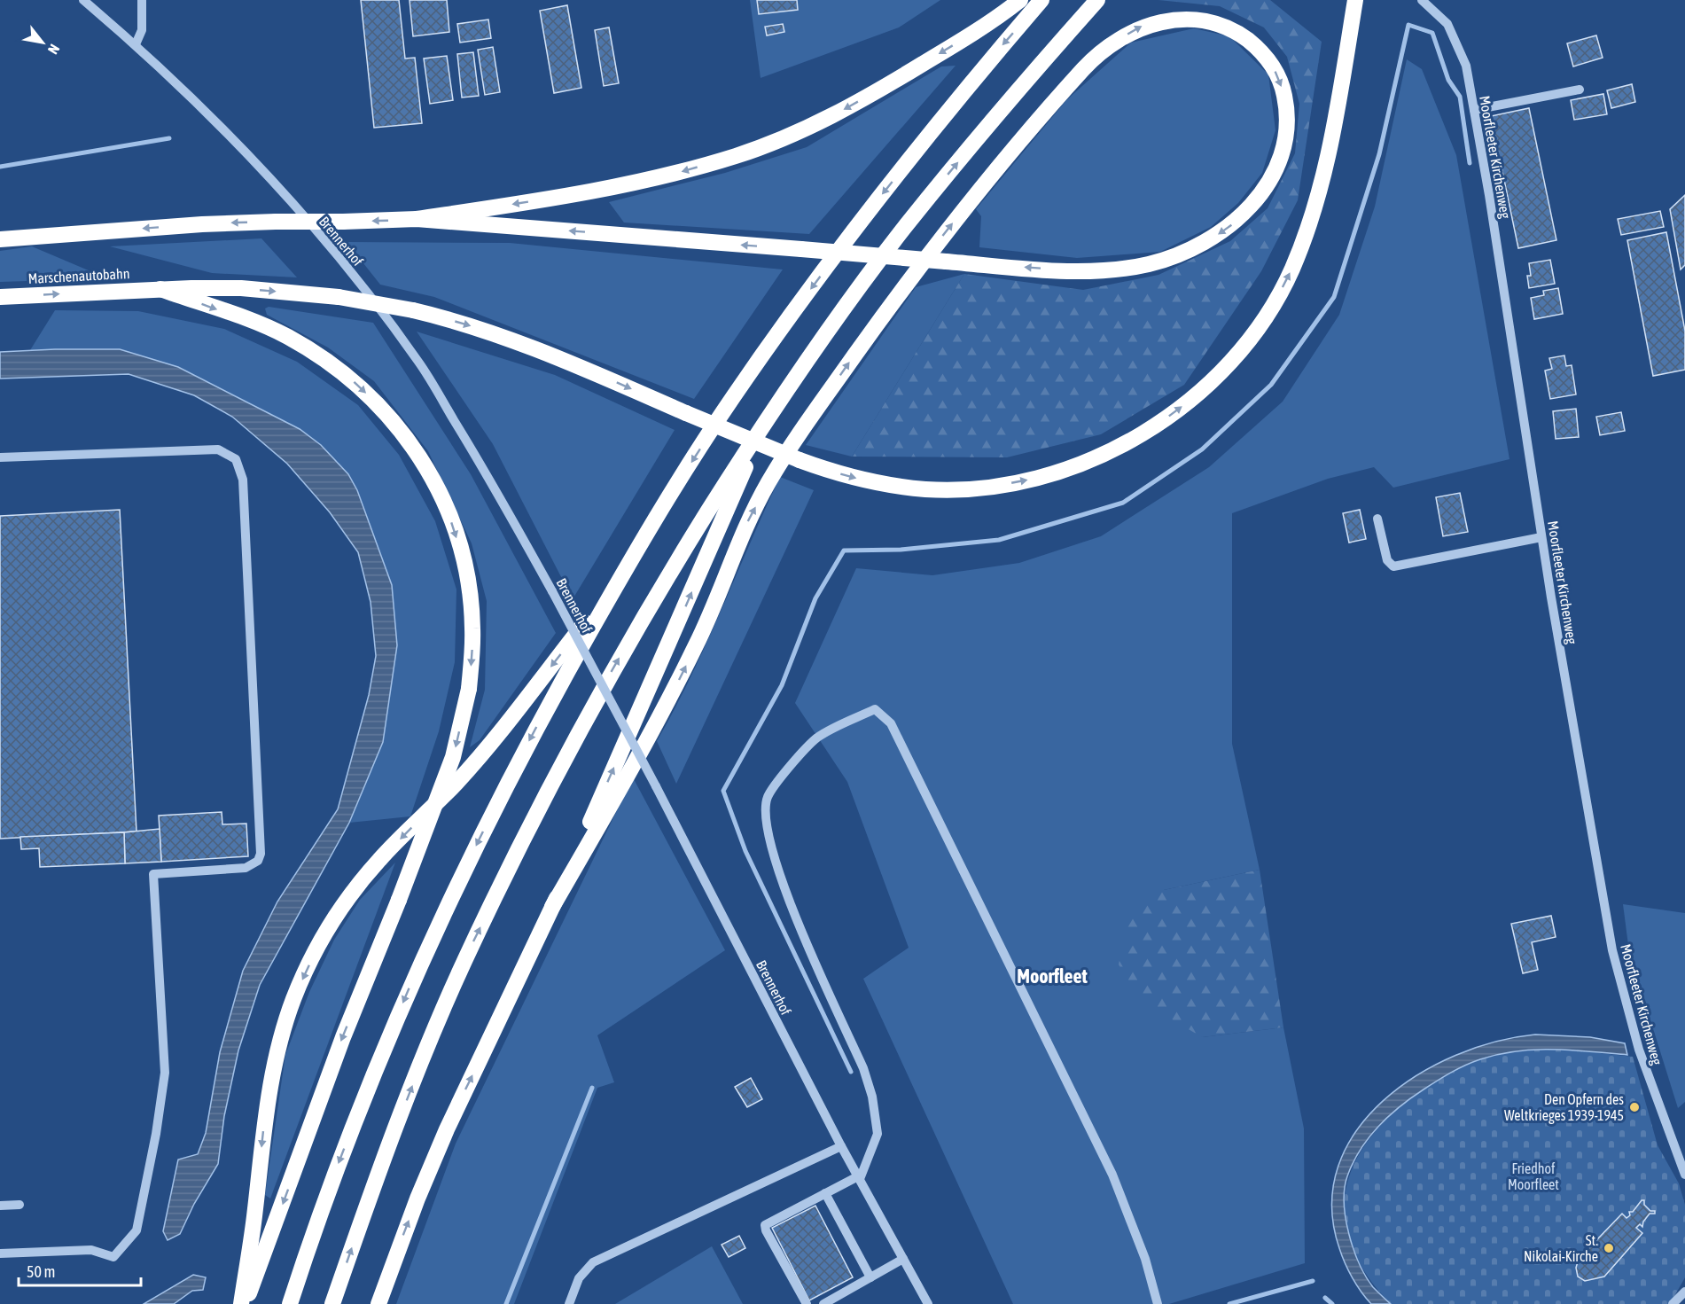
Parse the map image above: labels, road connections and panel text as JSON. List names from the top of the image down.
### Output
{
  "streets": {
    "highway": ["Marschenautobahn"],
    "street": ["Moorfleeter Kirchenweg", "Brennerhof"]
  },
  "districts": ["Moorfleet"],
  "parks": ["Friedhof Moorfleet"],
  "places": ["Den Opfern des Weltkrieges 1939-1945", "St. Nikolai-Kirche"],
  "scale_bar": "50 m",
  "north": "bottom right"
}
